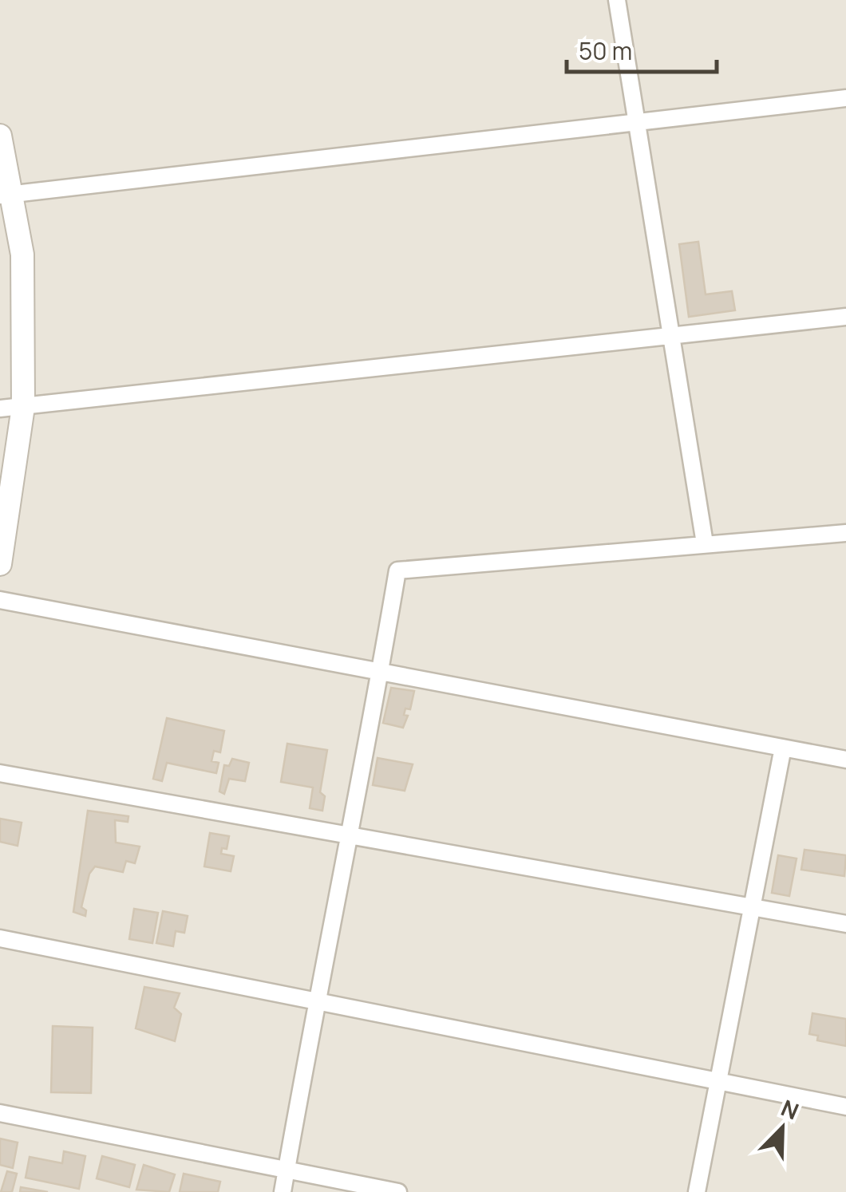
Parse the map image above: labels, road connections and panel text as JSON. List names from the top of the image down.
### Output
{
  "scale_bar": "50 m",
  "north": "top right"
}
